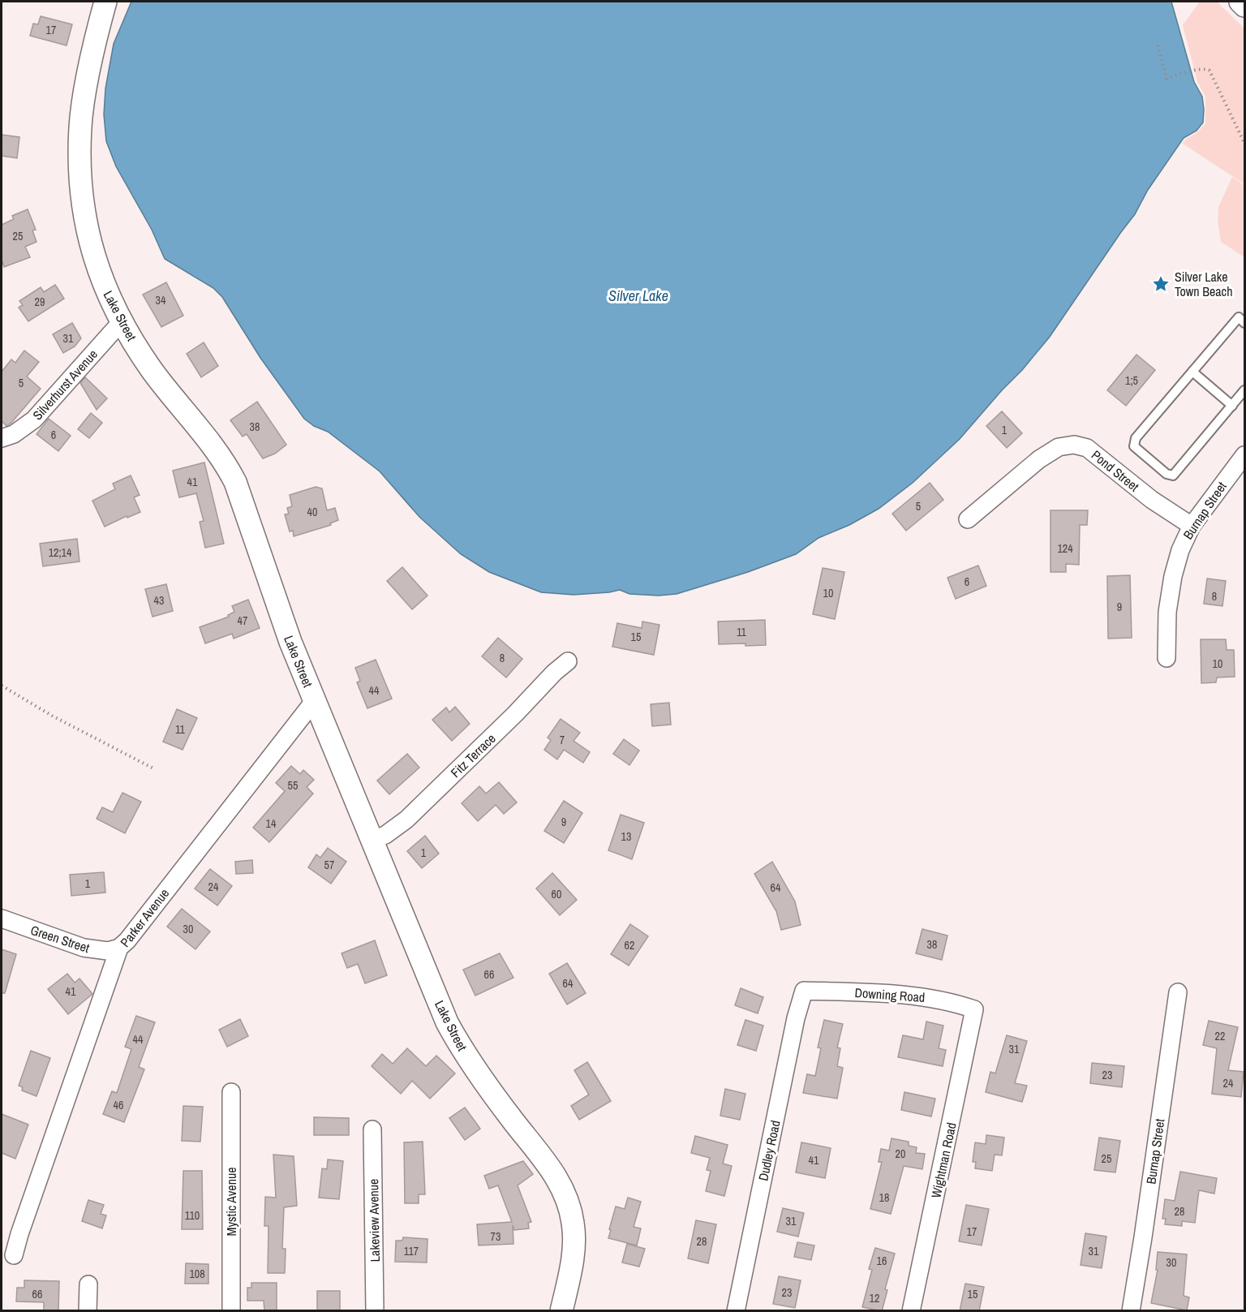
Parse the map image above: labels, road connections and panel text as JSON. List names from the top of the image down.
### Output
{
  "streets": {
    "street": [
      "Lake Street",
      "Silverhurst Avenue",
      "Pond Street",
      "Burnap Street",
      "Fitz Terrace",
      "Parker Avenue",
      "Green Street",
      "Downing Road",
      "Dudley Road",
      "Wightman Road",
      "Mystic Avenue",
      "Lakeview Avenue"
    ]
  },
  "crossings": [
    ["Lake Street", "Silverhurst Avenue"],
    ["Lake Street", "Fitz Terrace"],
    ["Lake Street", "Parker Avenue"],
    ["Pond Street", "Burnap Street"],
    ["Parker Avenue", "Green Street"],
    ["Downing Road", "Dudley Road"],
    ["Downing Road", "Wightman Road"]
  ],
  "water": ["Silver Lake"],
  "places": {
    "place": ["Silver Lake Town Beach"]
  },
  "house_numbers": [
    "17",
    "25",
    "34",
    "29",
    "31",
    "1;5",
    "5",
    "38",
    "1",
    "6",
    "41",
    "5",
    "40",
    "124",
    "12;14",
    "6",
    "10",
    "8",
    "43",
    "9",
    "47",
    "11",
    "15",
    "8",
    "10",
    "44",
    "11",
    "7",
    "55",
    "9",
    "14",
    "13",
    "1",
    "57",
    "1",
    "24",
    "64",
    "60",
    "30",
    "38",
    "62",
    "66",
    "64",
    "41",
    "22",
    "44",
    "31",
    "23",
    "24",
    "46",
    "20",
    "25",
    "41",
    "18",
    "28",
    "110",
    "31",
    "17",
    "73",
    "28",
    "117",
    "31",
    "16",
    "30",
    "108",
    "23",
    "66",
    "15",
    "12"
  ]
}
